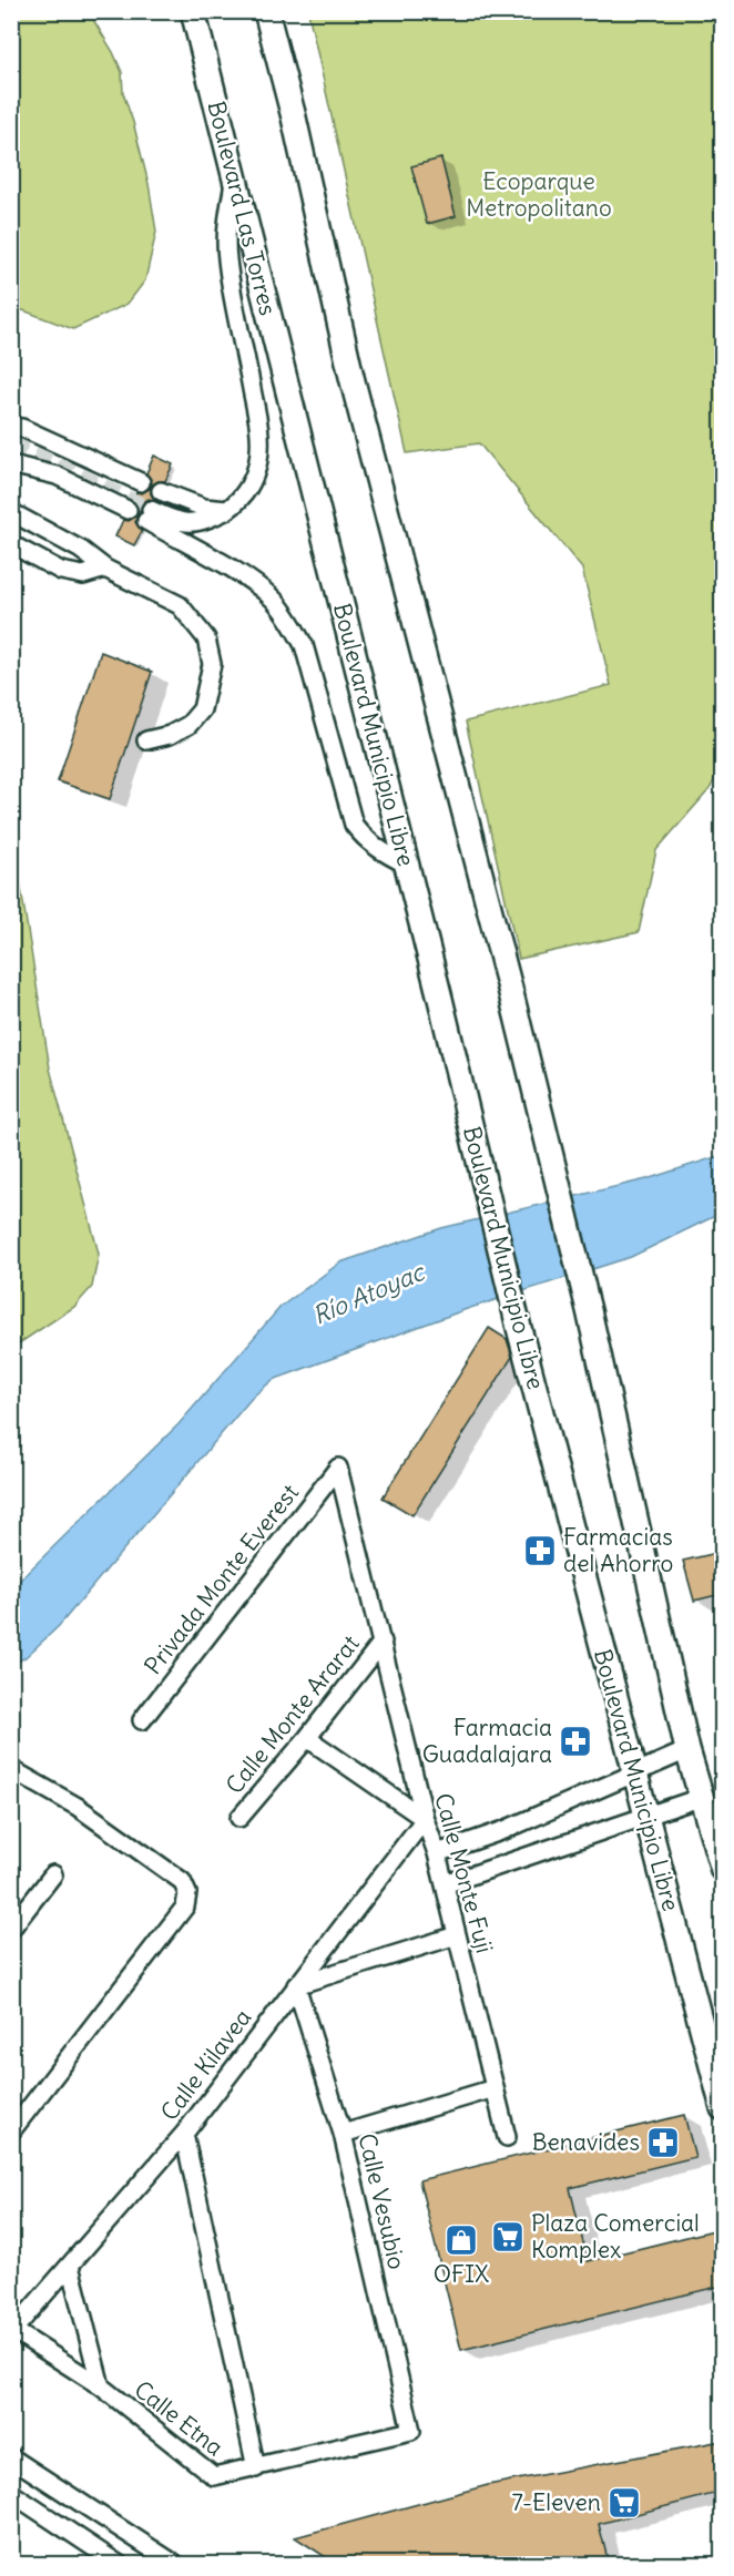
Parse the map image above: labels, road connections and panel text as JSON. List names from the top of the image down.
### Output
{
  "streets": {
    "main road": ["Boulevard Las Torres", "Boulevard Municipio Libre"],
    "street": [
      "Privada Monte Everest",
      "Calle Monte Ararat",
      "Calle Monte Fuji",
      "Calle Kilavea",
      "Calle Vesubio",
      "Calle Etna"
    ]
  },
  "crossings": [
    ["Boulevard Las Torres", "Boulevard Municipio Libre"],
    ["Privada Monte Everest", "Calle Monte Fuji"],
    ["Calle Monte Ararat", "Calle Monte Fuji"],
    ["Calle Monte Fuji", "Calle Kilavea"],
    ["Calle Kilavea", "Calle Vesubio"],
    ["Calle Kilavea", "Calle Etna"],
    ["Calle Vesubio", "Calle Etna"]
  ],
  "water": ["Río Atoyac"],
  "parks": ["Ecoparque Metropolitano"],
  "places": {
    "pharmacy": ["Farmacias del Ahorro", "Farmacia Guadalajara", "Benavides"],
    "supermarket": ["Plaza Comercial Komplex", "7-Eleven"],
    "shop": ["OFIX"]
  }
}
